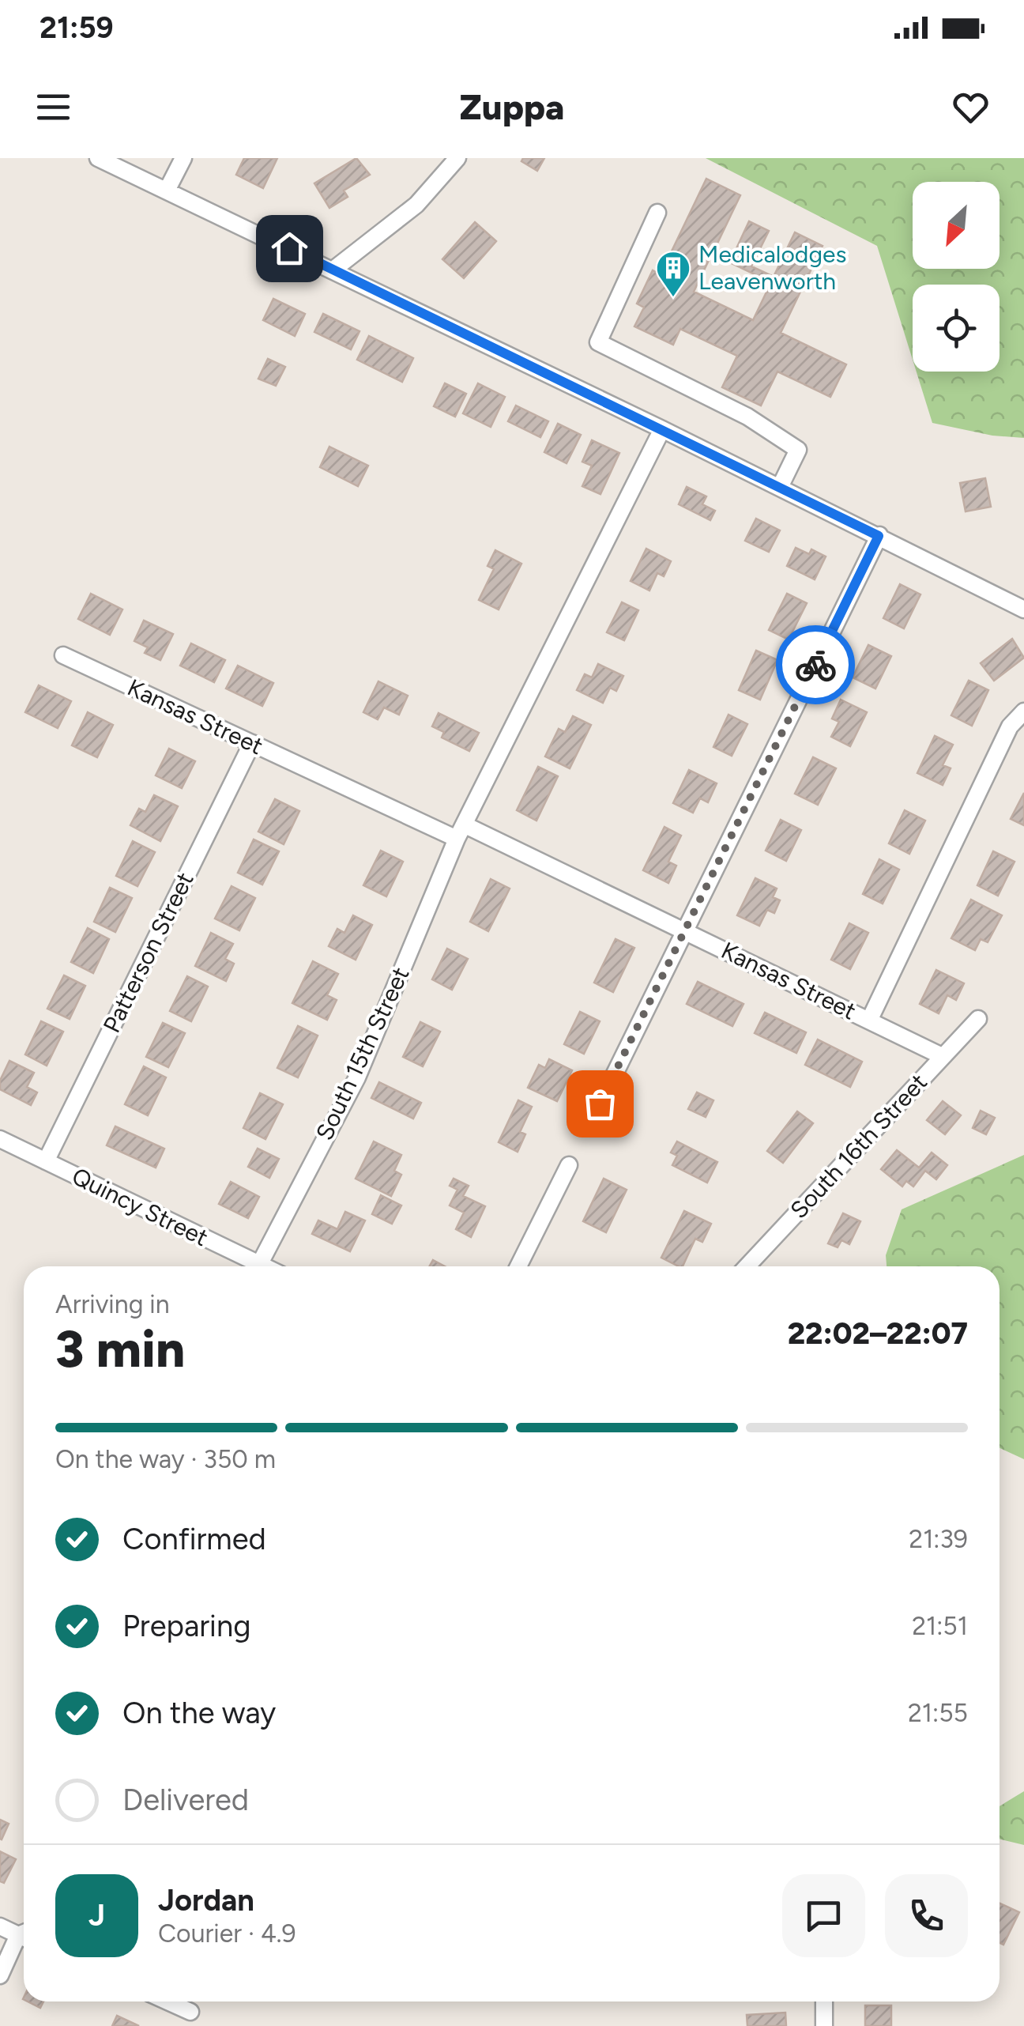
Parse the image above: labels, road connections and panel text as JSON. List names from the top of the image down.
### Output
{
  "streets": {
    "street": [
      "Kansas Street",
      "Patterson Street",
      "South 15th Street",
      "South 16th Street",
      "Quincy Street"
    ]
  },
  "crossings": [
    ["Kansas Street", "Patterson Street"],
    ["Kansas Street", "South 15th Street"],
    ["Kansas Street", "South 16th Street"],
    ["Patterson Street", "Quincy Street"],
    ["South 15th Street", "Quincy Street"]
  ],
  "places": {
    "building": ["Medicalodges Leavenworth"]
  },
  "north": "bottom left",
  "page": {
    "status": "21:59",
    "header": "Zuppa",
    "heading": ["3 min", "Arriving in", "22:02–22:07"],
    "panel": ["Jordan", "Courier · 4.9"],
    "bar": "On the way · 350 m",
    "list": [
      ["Confirmed", "21:39"],
      ["Preparing", "21:51"],
      ["On the way", "21:55"],
      "Delivered"
    ],
    "round": "J"
  }
}
